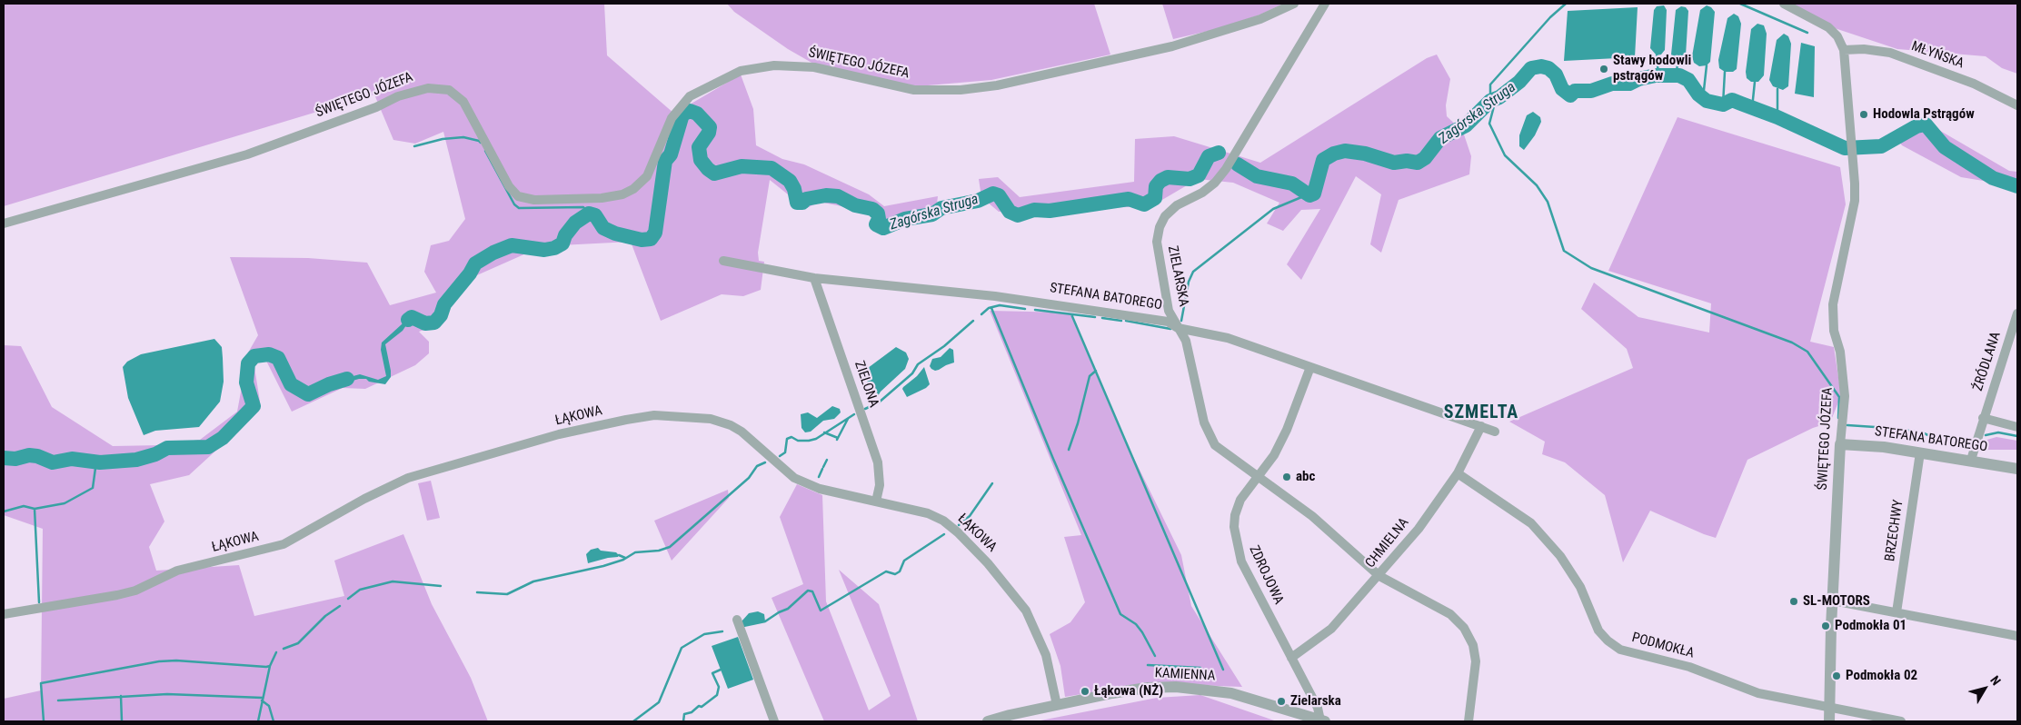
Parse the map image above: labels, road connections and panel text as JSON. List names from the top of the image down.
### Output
{
  "streets": {
    "street": [
      "MŁYŃSKA",
      "ŚWIĘTEGO JÓZEFA",
      "ZIELARSKA",
      "STEFANA BATOREGO",
      "ŹRÓDLANA",
      "ZIELONA",
      "ŁĄKOWA",
      "BRZECHWY",
      "CHMIELNA",
      "ZDROJOWA",
      "PODMOKŁA",
      "KAMIENNA"
    ]
  },
  "crossings": [
    ["MŁYŃSKA", "ŚWIĘTEGO JÓZEFA"],
    ["ŚWIĘTEGO JÓZEFA", "STEFANA BATOREGO"],
    ["ŚWIĘTEGO JÓZEFA", "PODMOKŁA"],
    ["ZIELARSKA", "STEFANA BATOREGO"],
    ["ZIELARSKA", "CHMIELNA"],
    ["ZIELARSKA", "ZDROJOWA"],
    ["STEFANA BATOREGO", "ŹRÓDLANA"],
    ["STEFANA BATOREGO", "ZIELONA"],
    ["STEFANA BATOREGO", "BRZECHWY"],
    ["STEFANA BATOREGO", "CHMIELNA"],
    ["STEFANA BATOREGO", "ZDROJOWA"],
    ["ZIELONA", "ŁĄKOWA"],
    ["ŁĄKOWA", "KAMIENNA"],
    ["CHMIELNA", "ZDROJOWA"],
    ["CHMIELNA", "PODMOKŁA"],
    ["ZDROJOWA", "KAMIENNA"]
  ],
  "districts": ["SZMELTA"],
  "water": ["Zagórska Struga"],
  "places": [
    "Stawy hodowli pstrągów",
    "Hodowla Pstrągów",
    "abc",
    "SL-MOTORS",
    "Podmokła 01",
    "Podmokła 02",
    "Łąkowa (NŻ)",
    "Zielarska"
  ],
  "north": "top right"
}
